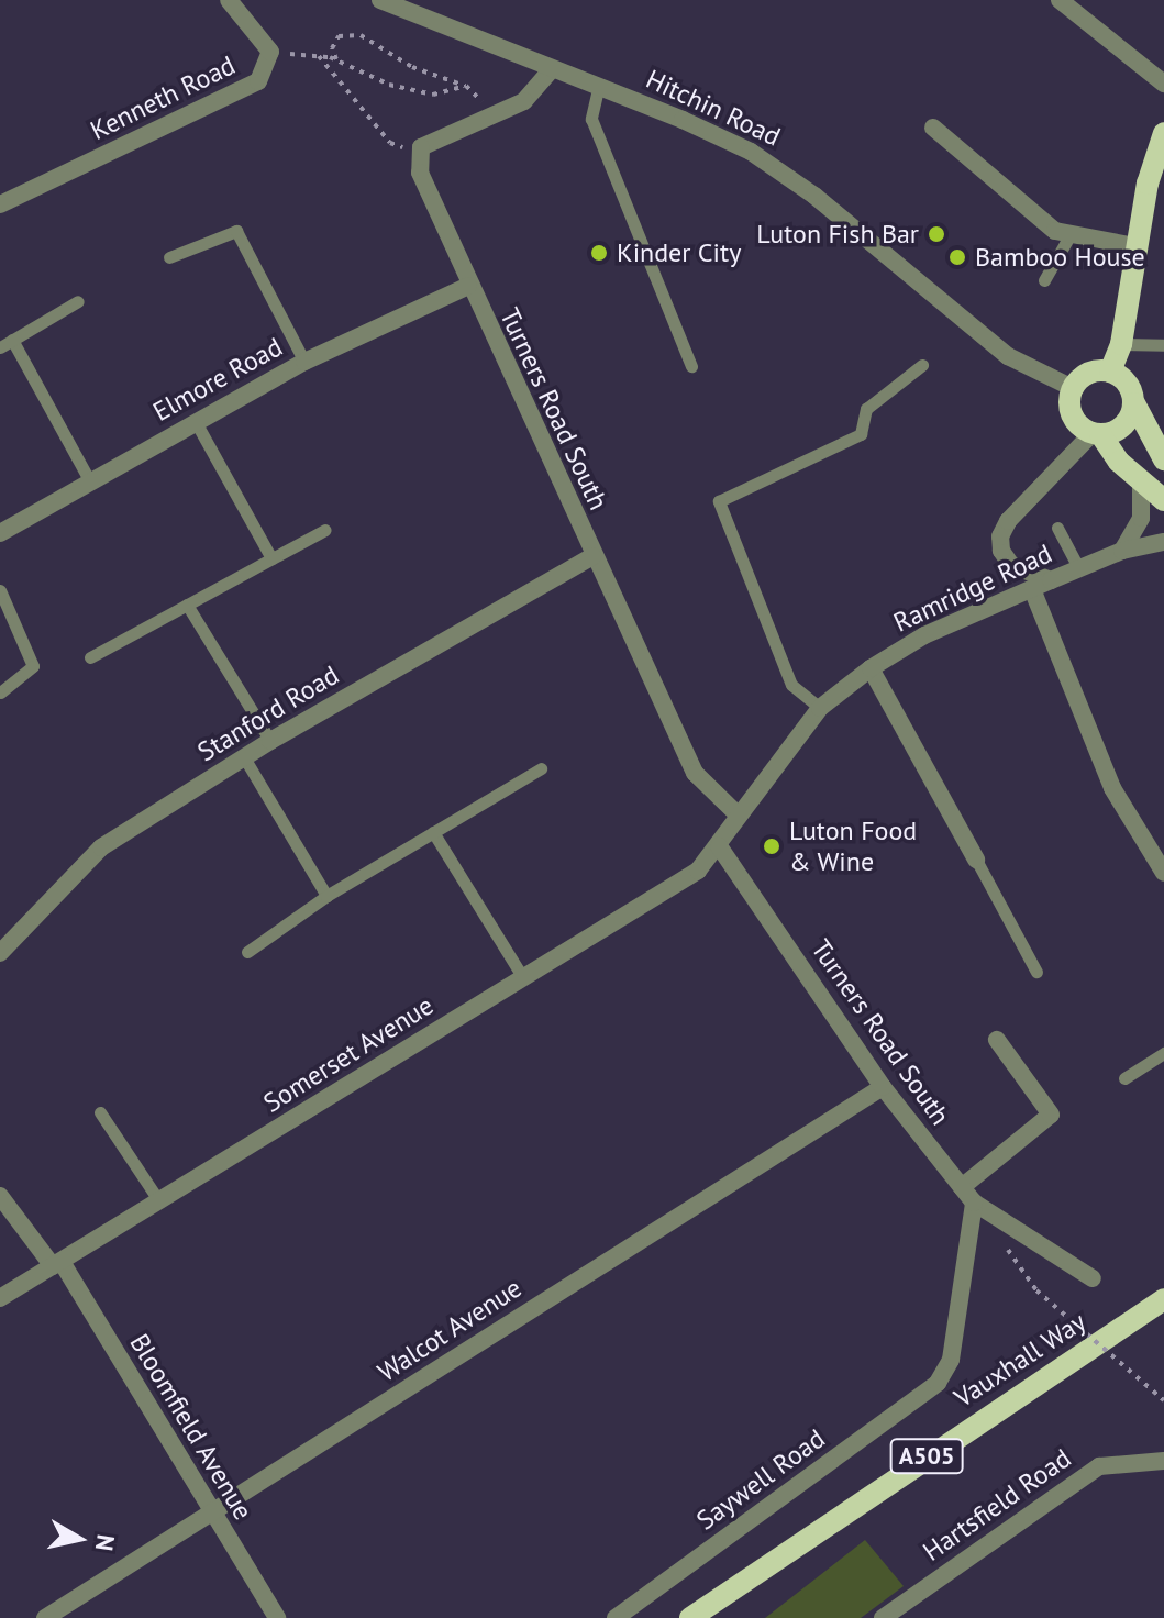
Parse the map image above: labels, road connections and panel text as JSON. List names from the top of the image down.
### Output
{
  "streets": {
    "main road": ["Vauxhall Way", "A505"],
    "street": [
      "Kenneth Road",
      "Hitchin Road",
      "Elmore Road",
      "Turners Road South",
      "Ramridge Road",
      "Stanford Road",
      "Somerset Avenue",
      "Walcot Avenue",
      "Bloomfield Avenue",
      "Saywell Road",
      "Hartsfield Road"
    ]
  },
  "crossings": [
    ["Elmore Road", "Turners Road South"],
    ["Turners Road South", "Ramridge Road"],
    ["Turners Road South", "Stanford Road"],
    ["Turners Road South", "Somerset Avenue"],
    ["Turners Road South", "Walcot Avenue"],
    ["Turners Road South", "Saywell Road"],
    ["Ramridge Road", "Somerset Avenue"],
    ["Somerset Avenue", "Bloomfield Avenue"],
    ["Walcot Avenue", "Bloomfield Avenue"]
  ],
  "places": [
    "Luton Fish Bar",
    "Kinder City",
    "Bamboo House",
    "Luton Food & Wine"
  ],
  "north": "right"
}
